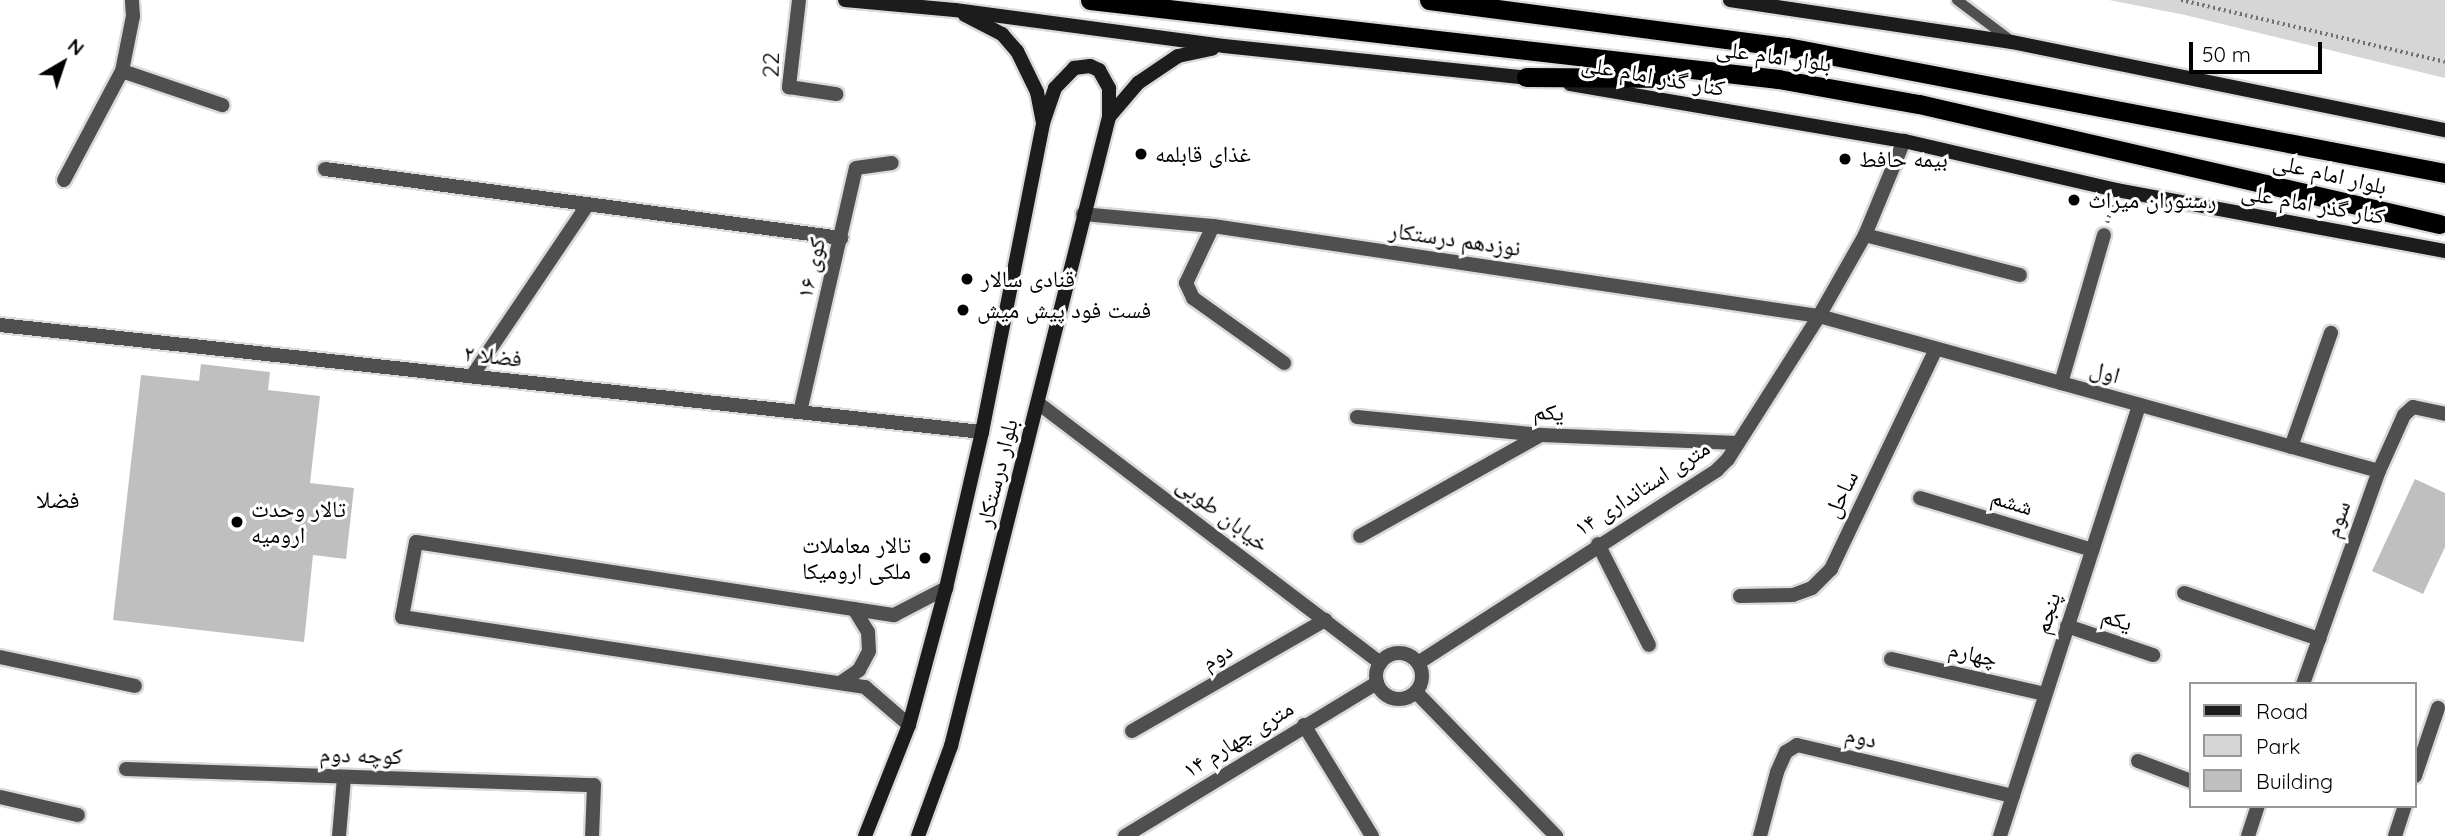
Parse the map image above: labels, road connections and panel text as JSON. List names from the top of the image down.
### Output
{
  "streets": {
    "highway": ["بلوار امام علی"],
    "main road": ["کنار گذر امام علی", "بلوار درستکار"],
    "street": [
      "22",
      "نوزدهم درستکار",
      "کوی ۱۶",
      "فضلا ۲",
      "اول",
      "یکم",
      "۱۴ متری استانداری",
      "ساحل",
      "ششم",
      "خیابان طوبی",
      "سوم",
      "پنجم",
      "چهارم",
      "دوم",
      "۱۴ متری چهارم",
      "کوچه دوم"
    ]
  },
  "crossings": [
    ["کنار گذر امام علی", "۱۴ متری استانداری"],
    ["نوزدهم درستکار", "اول"],
    ["نوزدهم درستکار", "بلوار درستکار"],
    ["نوزدهم درستکار", "۱۴ متری استانداری"],
    ["کوی ۱۶", "فضلا ۲"],
    ["فضلا ۲", "بلوار درستکار"],
    ["اول", "۱۴ متری استانداری"],
    ["اول", "ساحل"],
    ["اول", "سوم"],
    ["اول", "پنجم"],
    ["یکم", "۱۴ متری استانداری"],
    ["یکم", "پنجم"],
    ["بلوار درستکار", "خیابان طوبی"],
    ["۱۴ متری استانداری", "خیابان طوبی"],
    ["۱۴ متری استانداری", "۱۴ متری چهارم"],
    ["ششم", "پنجم"],
    ["خیابان طوبی", "دوم"],
    ["خیابان طوبی", "۱۴ متری چهارم"],
    ["پنجم", "چهارم"],
    ["پنجم", "دوم"]
  ],
  "districts": ["فضلا"],
  "places": [
    "غذای قابلمه",
    "بیمه حافط",
    "رستوران میراث",
    "قنادی سالار",
    "فست فود پیش میش",
    "تالار وحدت ارومیه",
    "تالار معاملات ملکی ارومیکا"
  ],
  "legend": ["Road", "Park", "Building"],
  "scale_bar": "50 m",
  "north": "top right"
}
